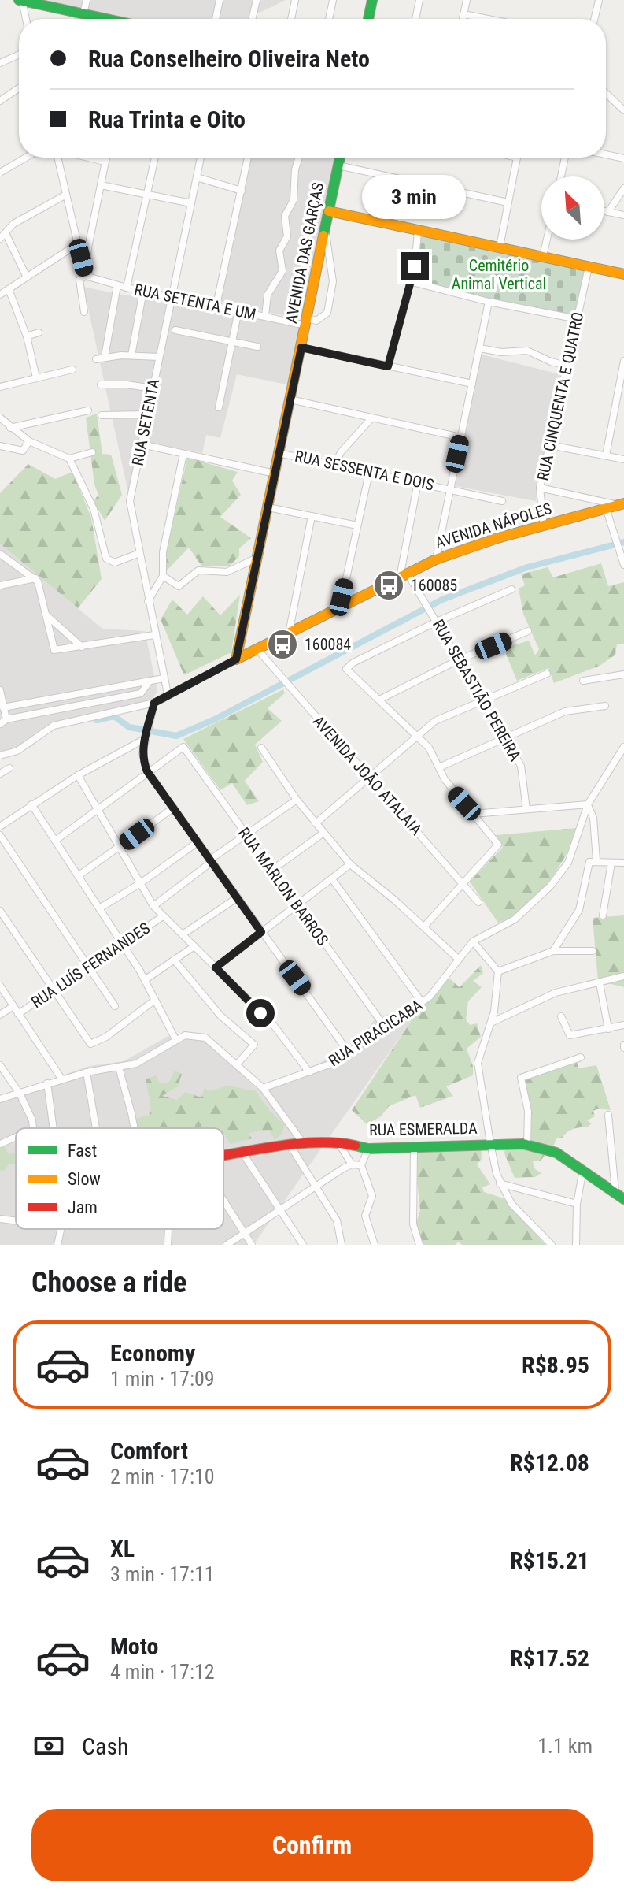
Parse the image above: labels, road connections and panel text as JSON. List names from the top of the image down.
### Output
{
  "streets": {
    "street": [
      "AVENIDA DAS GARÇAS",
      "RUA SETENTA E UM",
      "RUA CINQUENTA E QUATRO",
      "RUA SETENTA",
      "RUA SESSENTA E DOIS",
      "AVENIDA NÁPOLES",
      "RUA SEBASTIÃO PEREIRA",
      "AVENIDA JOÃO ATALAIA",
      "RUA MARLON BARROS",
      "RUA LUÍS FERNANDES",
      "RUA PIRACICABA",
      "RUA ESMERALDA"
    ]
  },
  "crossings": [
    ["AVENIDA DAS GARÇAS", "RUA SETENTA E UM"],
    ["AVENIDA DAS GARÇAS", "RUA SESSENTA E DOIS"],
    ["AVENIDA DAS GARÇAS", "AVENIDA NÁPOLES"],
    ["RUA SETENTA E UM", "RUA SETENTA"],
    ["RUA CINQUENTA E QUATRO", "AVENIDA NÁPOLES"],
    ["RUA SETENTA", "AVENIDA NÁPOLES"],
    ["AVENIDA NÁPOLES", "RUA SEBASTIÃO PEREIRA"],
    ["AVENIDA NÁPOLES", "AVENIDA JOÃO ATALAIA"],
    ["RUA MARLON BARROS", "RUA PIRACICABA"]
  ],
  "parks": ["Cemitério Animal Vertical"],
  "places": {
    "bus stop": ["160085", "160084"]
  },
  "legend": ["Fast", "Slow", "Jam"],
  "north": "top left",
  "page": {
    "banner": ["Rua Conselheiro Oliveira Neto", "Rua Trinta e Oito"],
    "bubble": "3 min",
    "heading": "Choose a ride",
    "list": [
      {
        "name": "Economy",
        "note": "1 min · 17:09",
        "value": "R$8.95"
      },
      {
        "name": "Comfort",
        "note": "2 min · 17:10",
        "value": "R$12.08"
      },
      {
        "name": "XL",
        "note": "3 min · 17:11",
        "value": "R$15.21"
      },
      {
        "name": "Moto",
        "note": "4 min · 17:12",
        "value": "R$17.52"
      }
    ],
    "pay": ["Cash", "1.1 km"],
    "buttons": "Confirm"
  }
}
